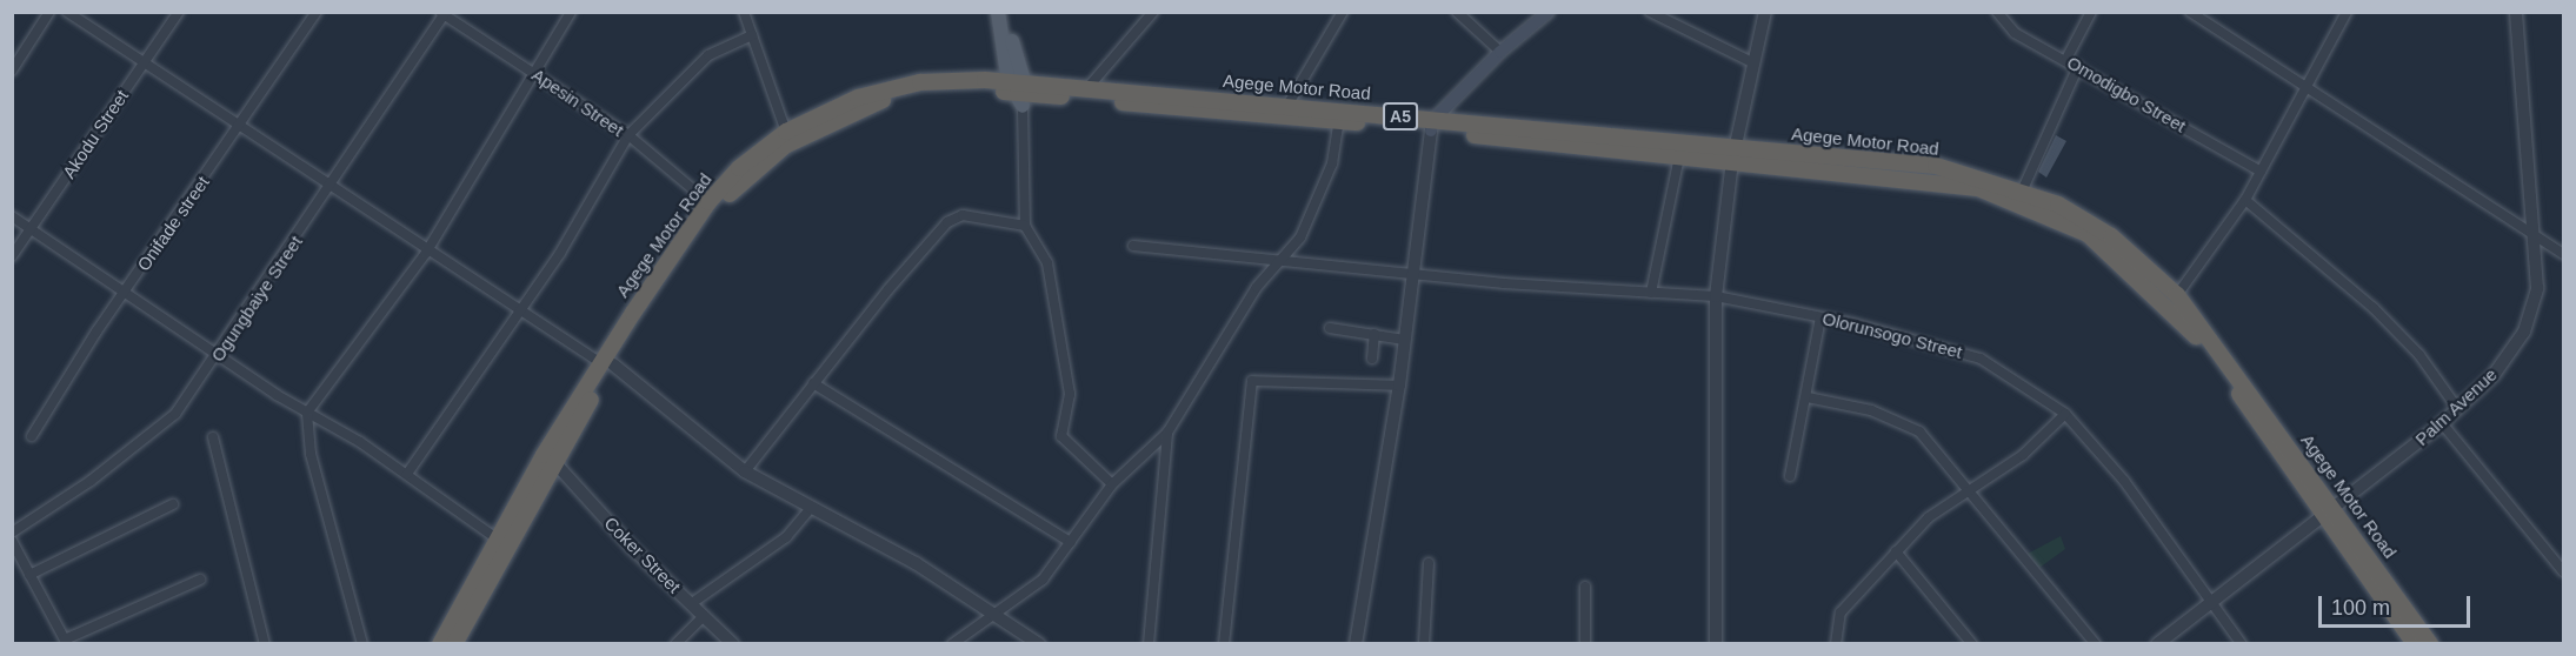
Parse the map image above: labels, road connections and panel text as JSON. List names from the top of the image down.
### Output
{
  "streets": {
    "highway": ["Agege Motor Road", "A5"],
    "street": [
      "Omodigbo Street",
      "Apesin Street",
      "Akodu Street",
      "Onifade street",
      "Ogungbaiye Street",
      "Olorunsogo Street",
      "Palm Avenue",
      "Coker Street"
    ]
  },
  "crossings": [
    ["Agege Motor Road", "Apesin Street"],
    ["Agege Motor Road", "Palm Avenue"],
    ["Agege Motor Road", "Coker Street"],
    ["Apesin Street", "Ogungbaiye Street"],
    ["Olorunsogo Street", "Palm Avenue"]
  ],
  "scale_bar": "100 m"
}
